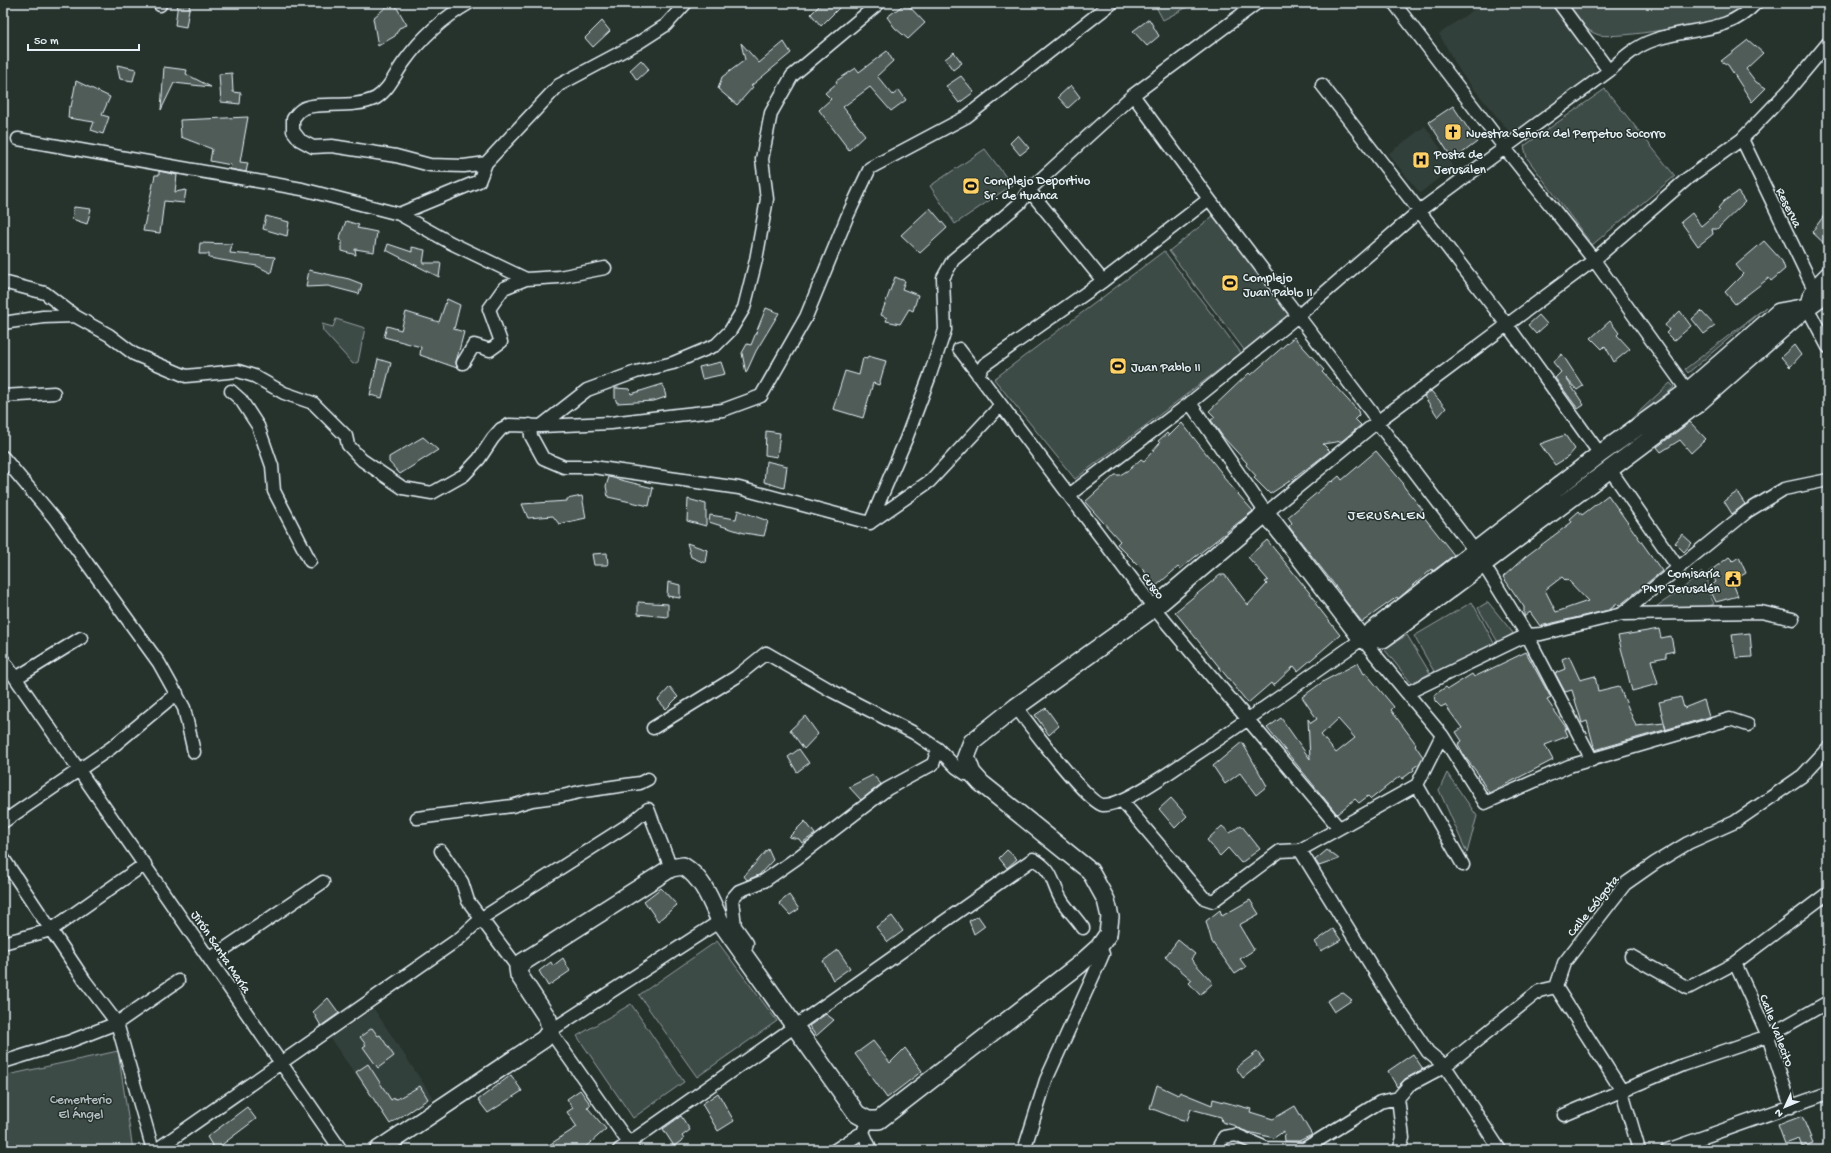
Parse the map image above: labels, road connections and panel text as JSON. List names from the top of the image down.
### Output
{
  "streets": {
    "street": [
      "Reserva",
      "Cusco",
      "Calle Gólgota",
      "Jirón Santa María",
      "Calle Vallecito"
    ]
  },
  "districts": ["JERUSALEN"],
  "parks": ["Cementerio El Ángel"],
  "places": {
    "church": ["Nuestra Señora del Perpetuo Socorro"],
    "hospital": ["Posta de Jerusalen"],
    "sports": ["Complejo Deportivo Sr. de Huanca", "Complejo Juan Pablo II", "Juan Pablo II"],
    "public building": ["Comisaría PNP Jerusalén"]
  },
  "scale_bar": "50 m",
  "north": "bottom left"
}
